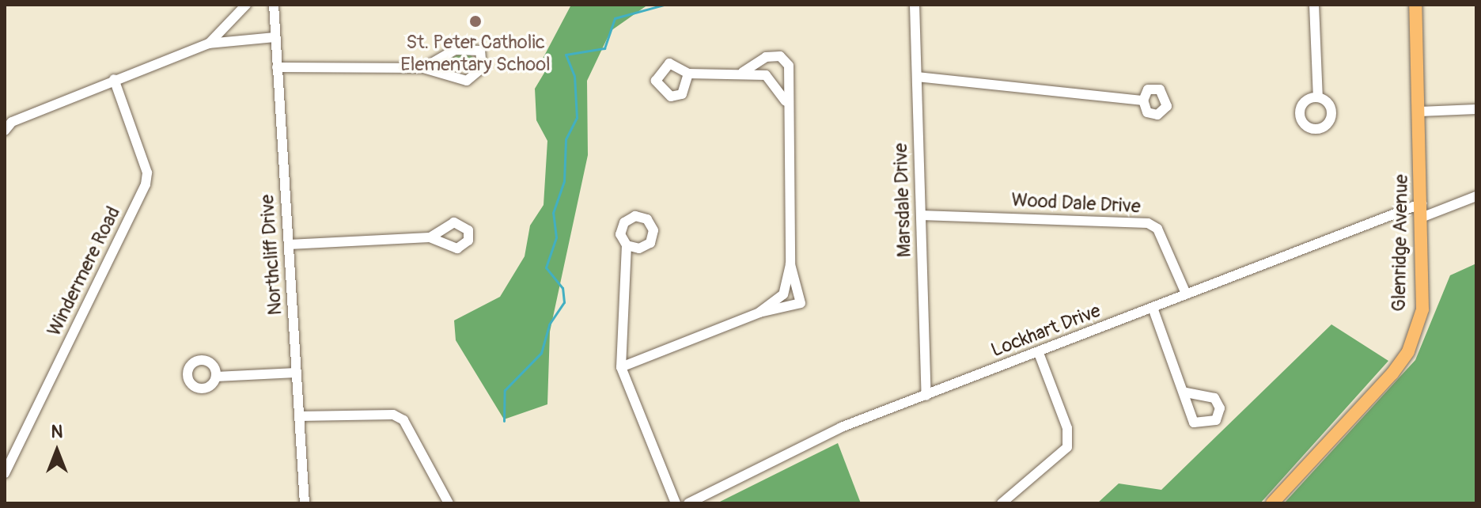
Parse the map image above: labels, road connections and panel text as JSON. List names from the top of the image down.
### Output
{
  "streets": {
    "main road": ["Glenridge Avenue"],
    "street": [
      "Marsdale Drive",
      "Wood Dale Drive",
      "Northcliff Drive",
      "Windermere Road",
      "Lockhart Drive"
    ]
  },
  "crossings": [
    ["Marsdale Drive", "Wood Dale Drive"],
    ["Marsdale Drive", "Lockhart Drive"],
    ["Wood Dale Drive", "Lockhart Drive"],
    ["Glenridge Avenue", "Lockhart Drive"]
  ],
  "places": ["St. Peter Catholic Elementary School"],
  "north": "top"
}
